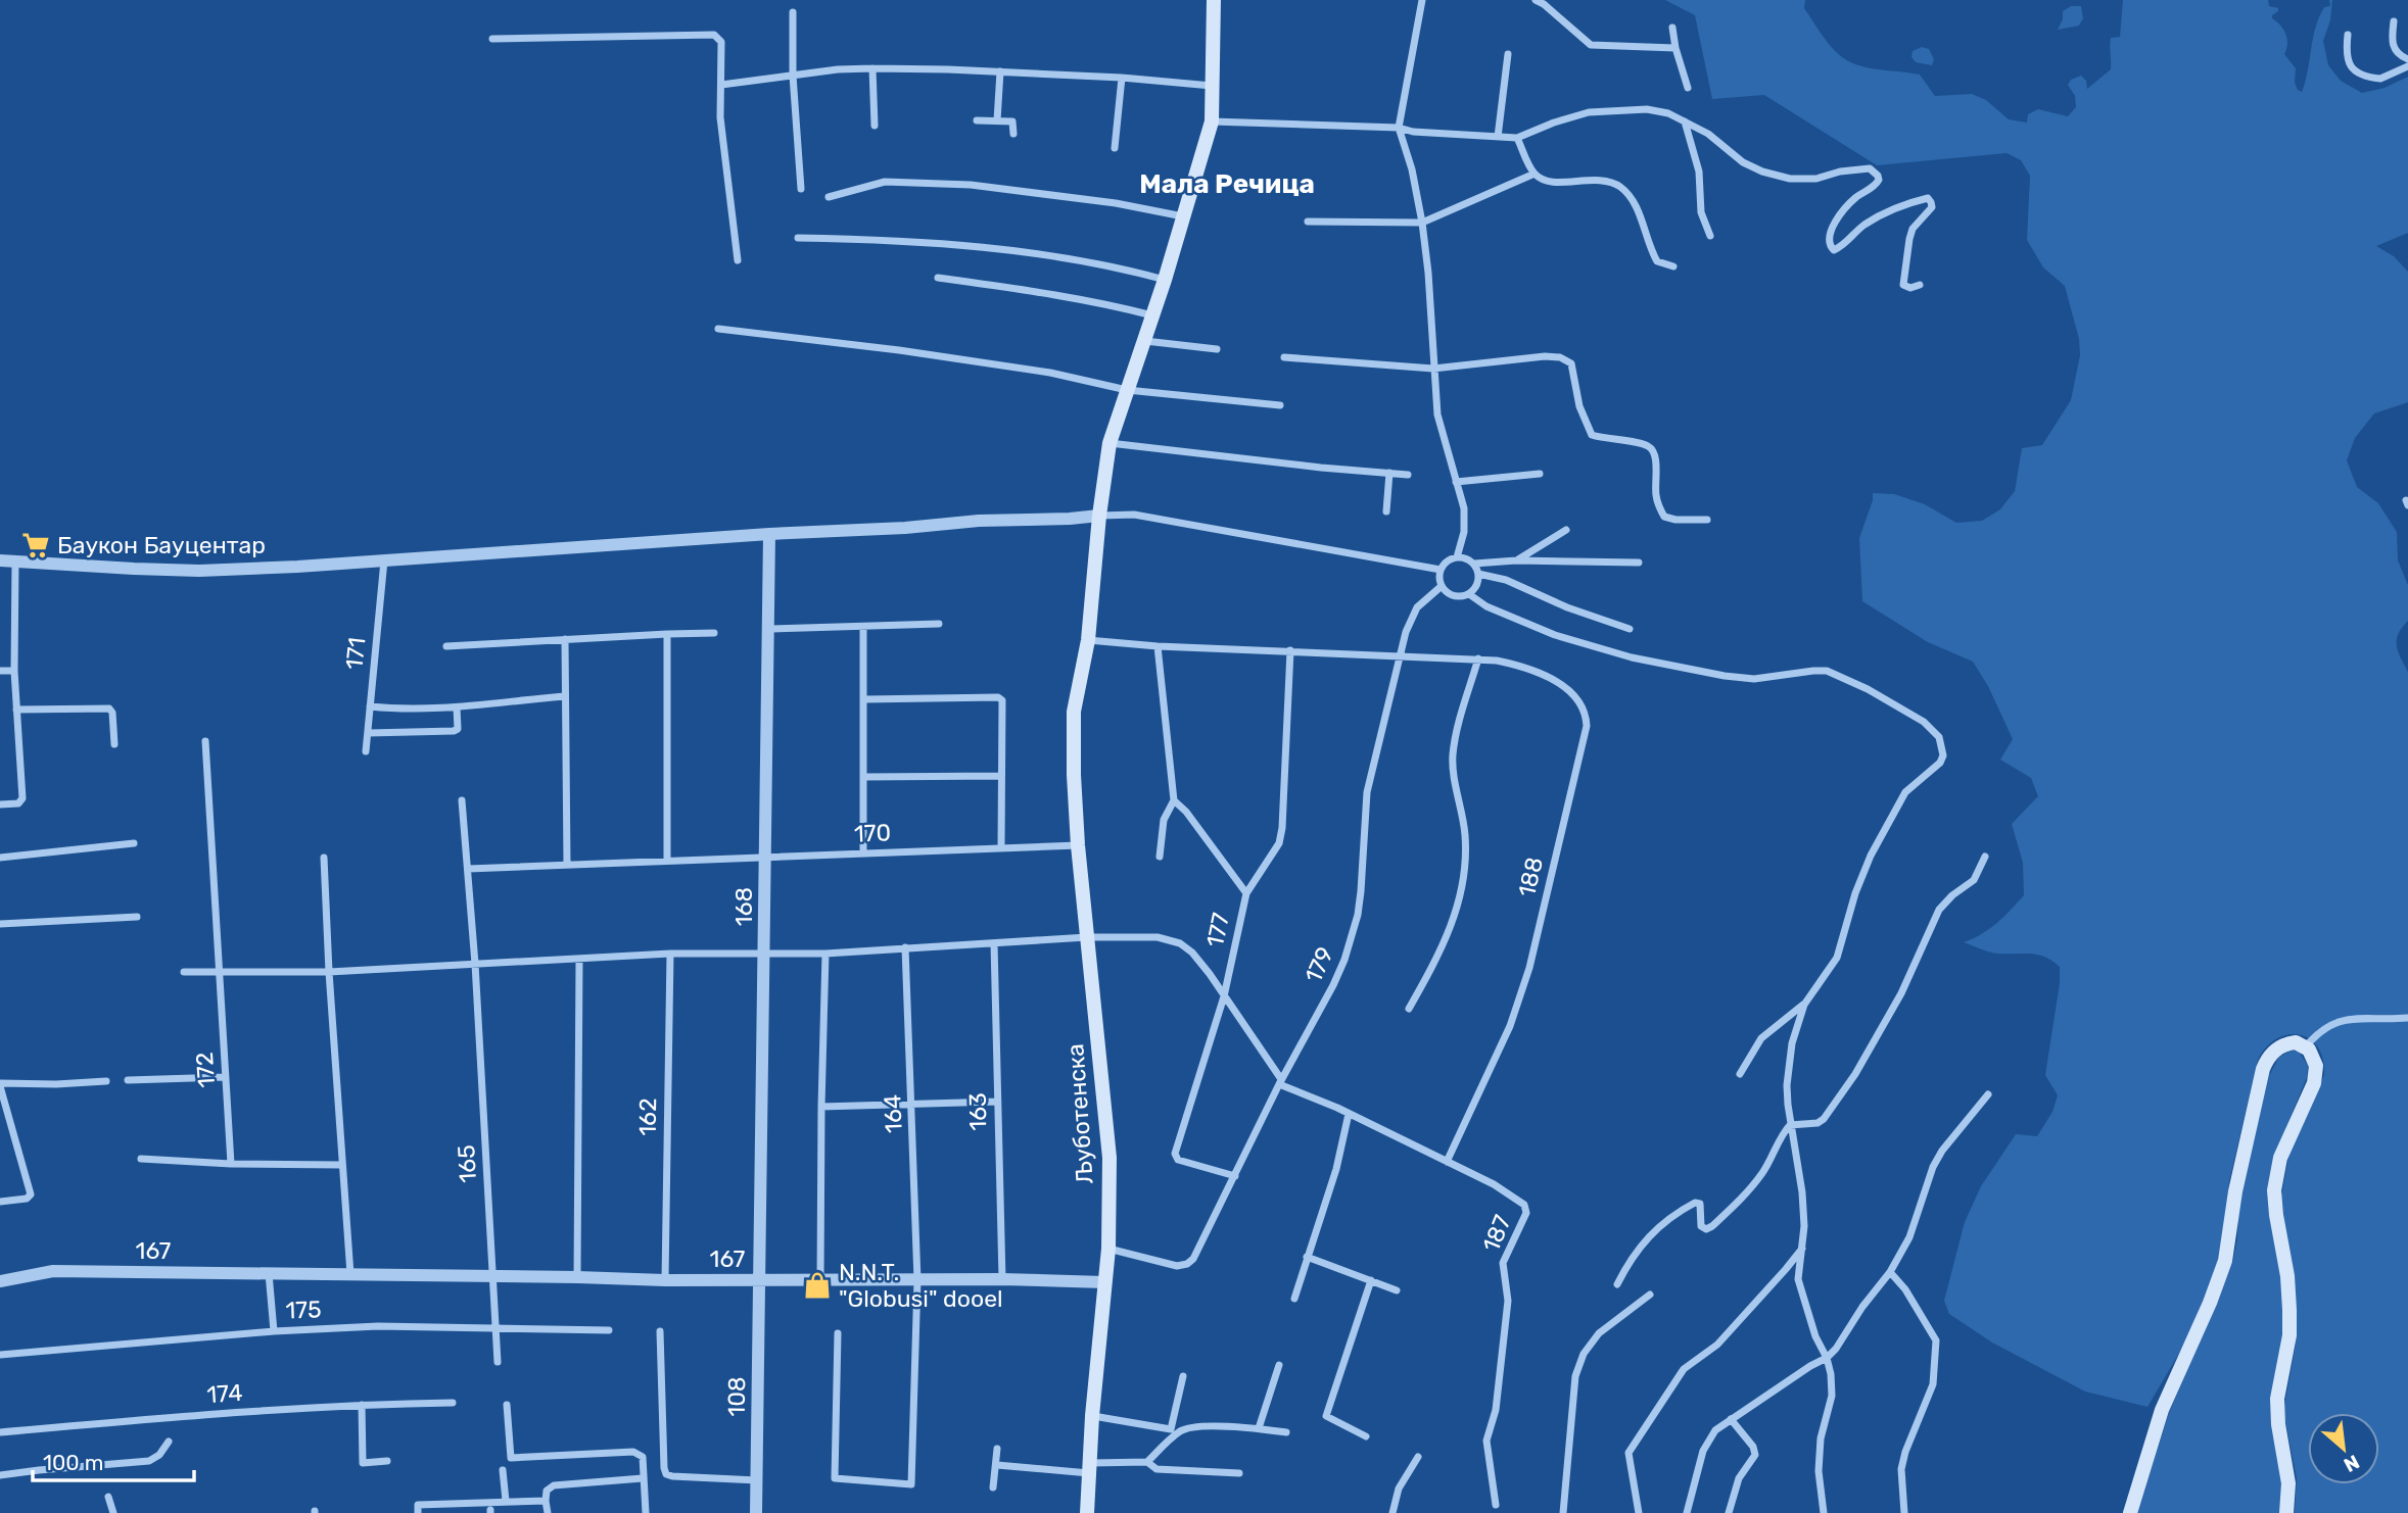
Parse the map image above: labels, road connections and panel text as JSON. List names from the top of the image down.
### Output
{
  "streets": {
    "main road": ["Љуботенска"],
    "street": [
      "171",
      "170",
      "188",
      "168",
      "177",
      "179",
      "172",
      "163",
      "164",
      "162",
      "165",
      "187",
      "167",
      "175",
      "174",
      "108"
    ]
  },
  "crossings": [
    ["170", "168"],
    ["170", "Љуботенска"],
    ["170", "165"],
    ["188", "177"],
    ["188", "179"],
    ["188", "Љуботенска"],
    ["188", "187"],
    ["168", "167"],
    ["168", "108"],
    ["177", "179"],
    ["179", "Љуботенска"],
    ["179", "187"],
    ["163", "167"],
    ["164", "167"],
    ["Љуботенска", "167"],
    ["162", "167"],
    ["165", "167"],
    ["165", "175"],
    ["167", "108"]
  ],
  "districts": ["Мала Речица"],
  "places": {
    "supermarket": ["Баукон Бауцентар"],
    "shop": ["N.N.T. \"Globusi\" dooel"]
  },
  "scale_bar": "100 m",
  "north": "bottom right"
}
